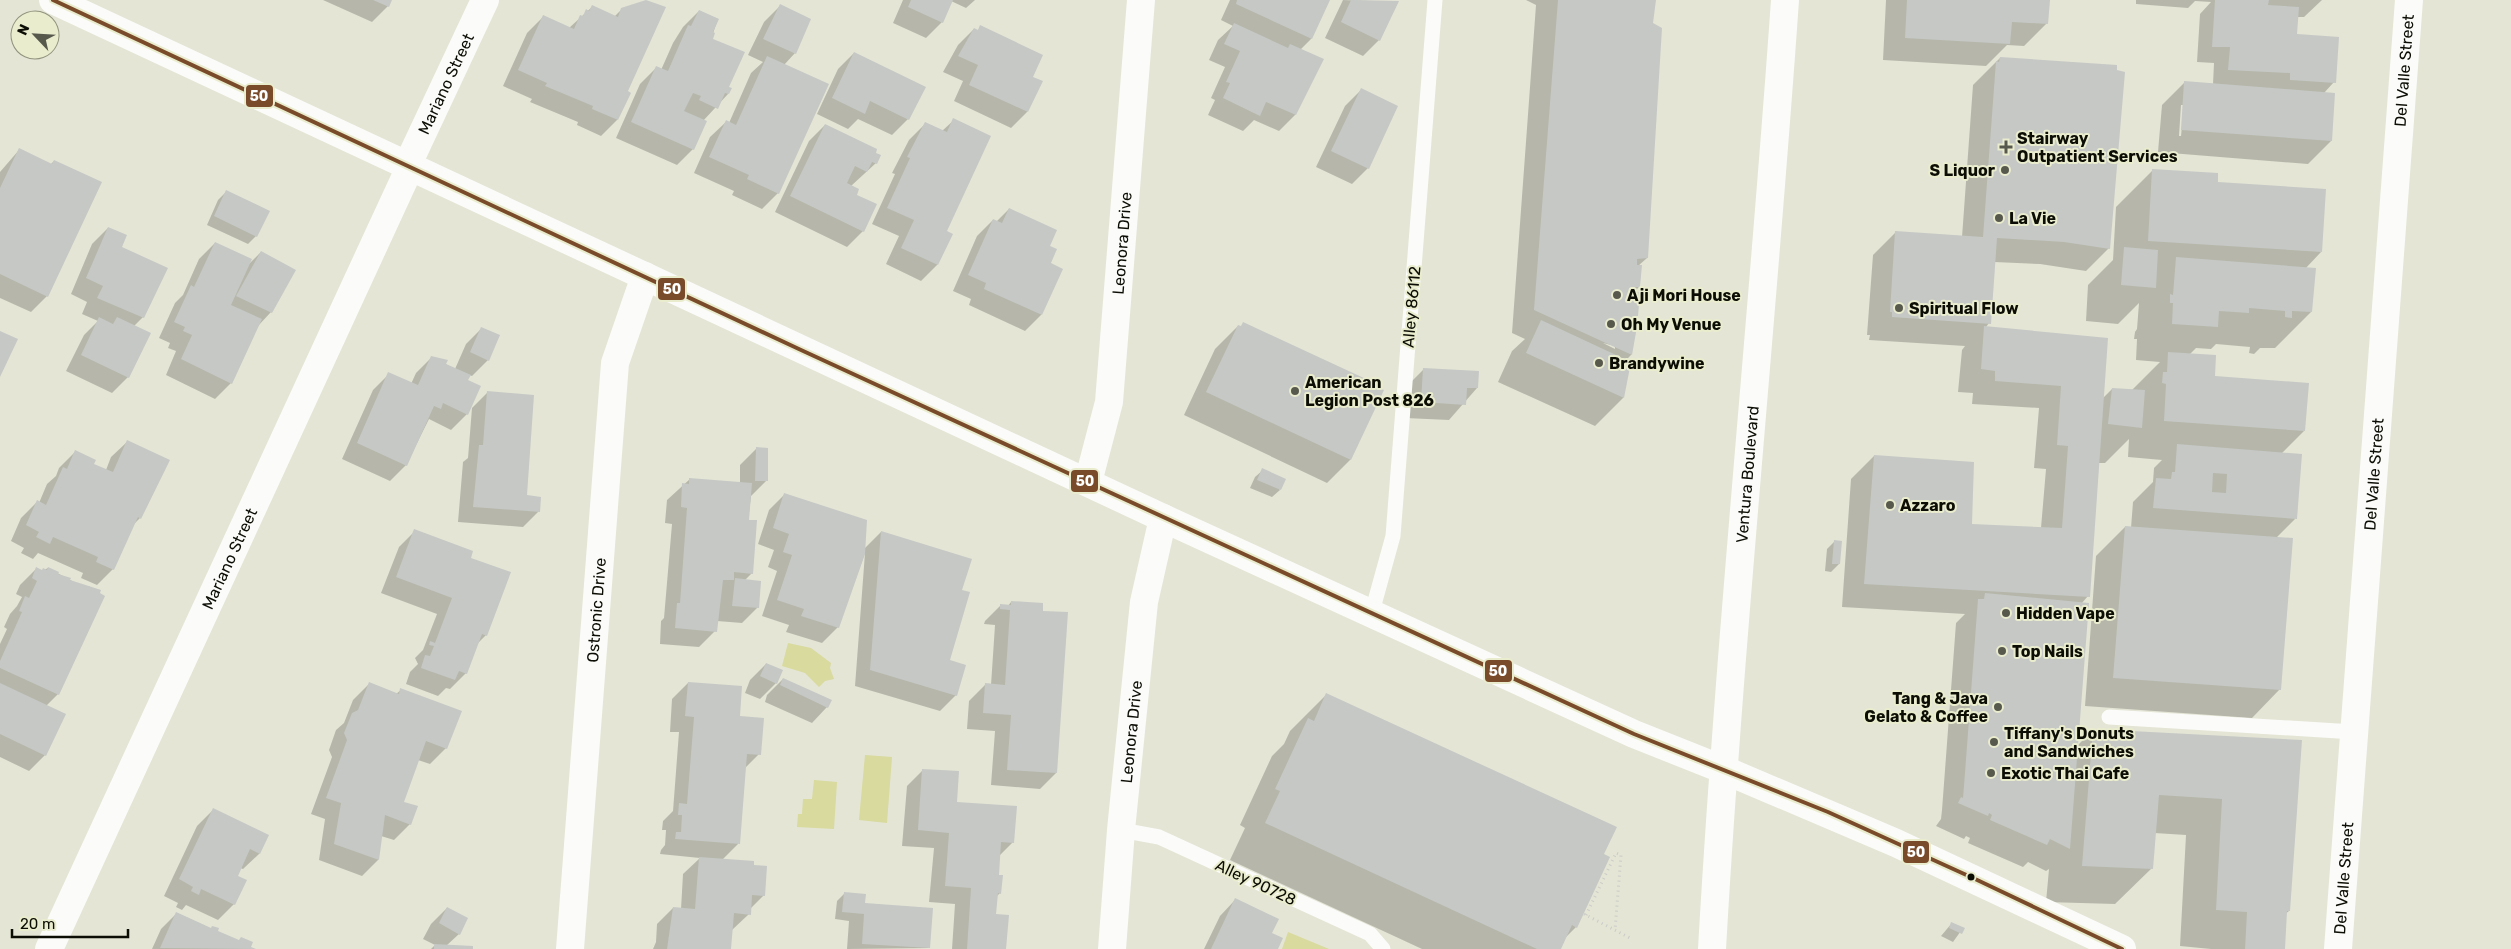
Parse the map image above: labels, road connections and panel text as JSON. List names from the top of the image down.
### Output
{
  "streets": {
    "street": [
      "Del Valle Street",
      "Mariano Street",
      "Leonora Drive",
      "Ventura Boulevard",
      "Ostronic Drive"
    ],
    "lane": ["Alley 86112", "Alley 90728"]
  },
  "crossings": [
    ["Leonora Drive", "Alley 90728"]
  ],
  "places": {
    "health": ["Stairway Outpatient Services"],
    "other": [
      "S Liquor",
      "La Vie",
      "Aji Mori House",
      "Spiritual Flow",
      "Oh My Venue",
      "Brandywine",
      "American Legion Post 826",
      "Azzaro",
      "Hidden Vape",
      "Top Nails",
      "Tang & Java Gelato & Coffee",
      "Tiffany's Donuts and Sandwiches",
      "Exotic Thai Cafe"
    ]
  },
  "lines": ["transit line 50"],
  "scale_bar": "20 m",
  "north": "top left"
}
